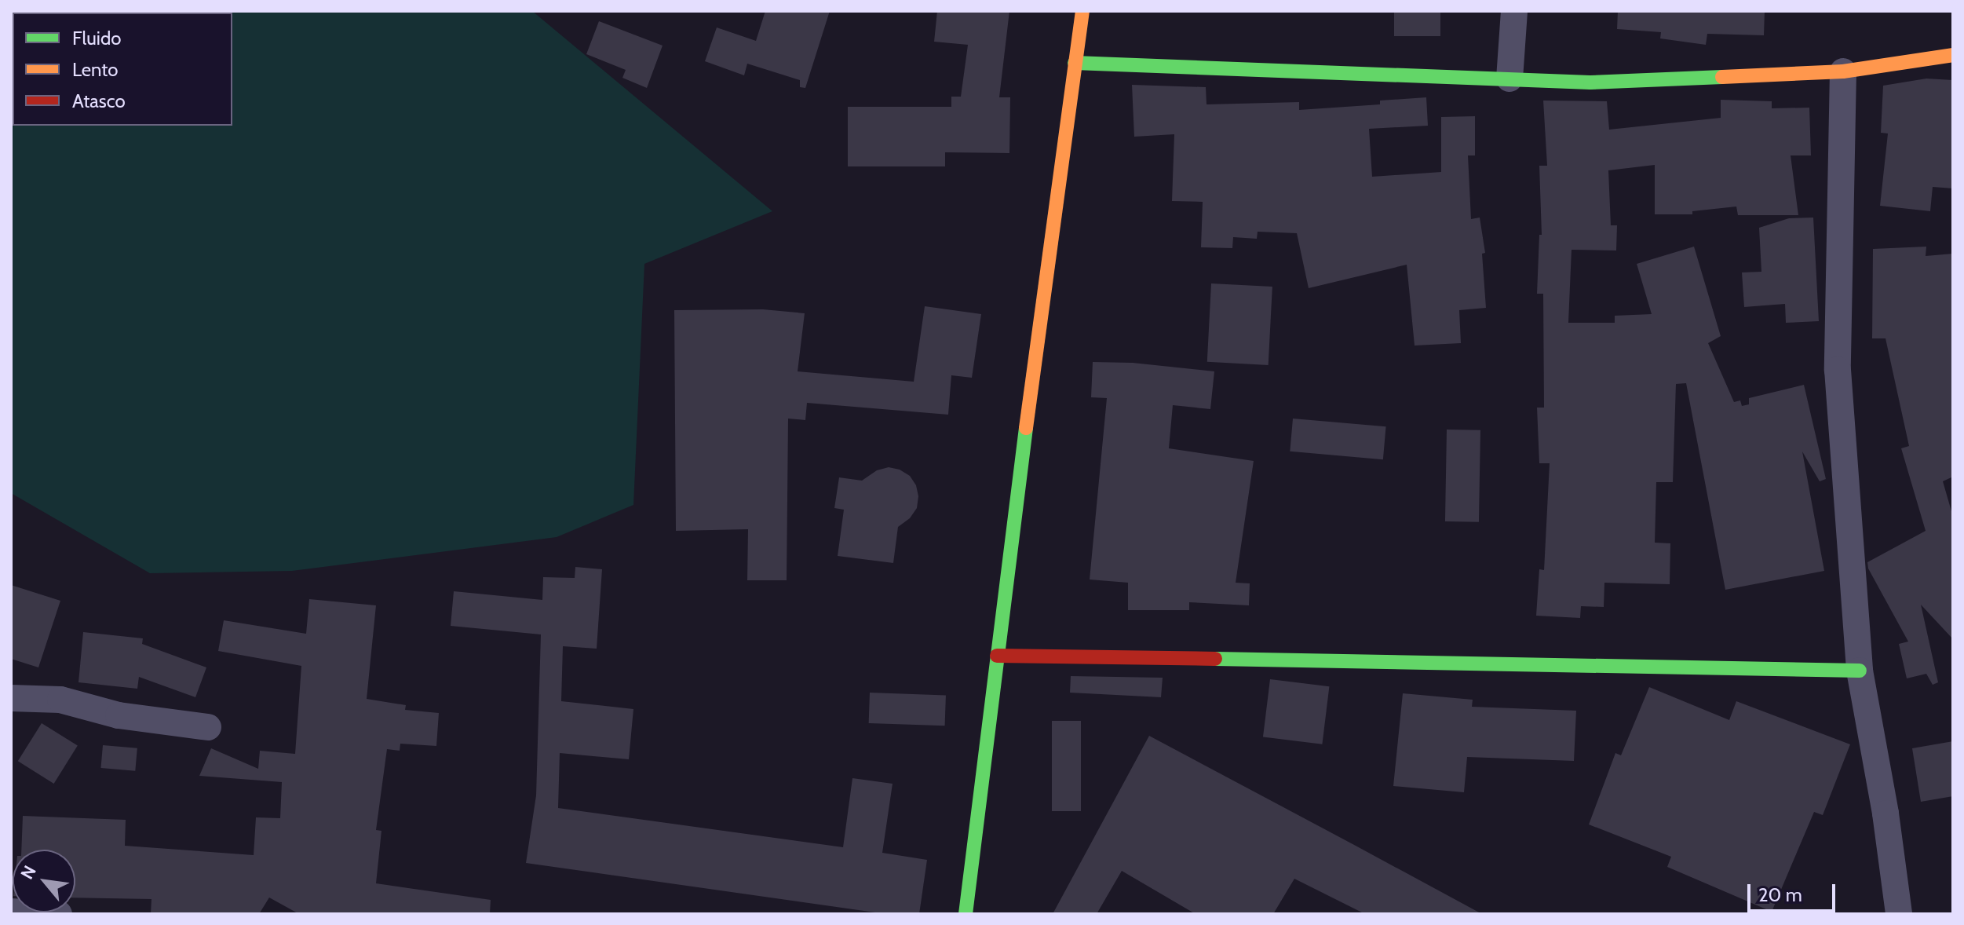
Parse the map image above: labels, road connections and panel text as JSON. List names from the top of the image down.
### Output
{
  "legend": ["Fluido", "Lento", "Atasco"],
  "scale_bar": "20 m",
  "north": "top left"
}
